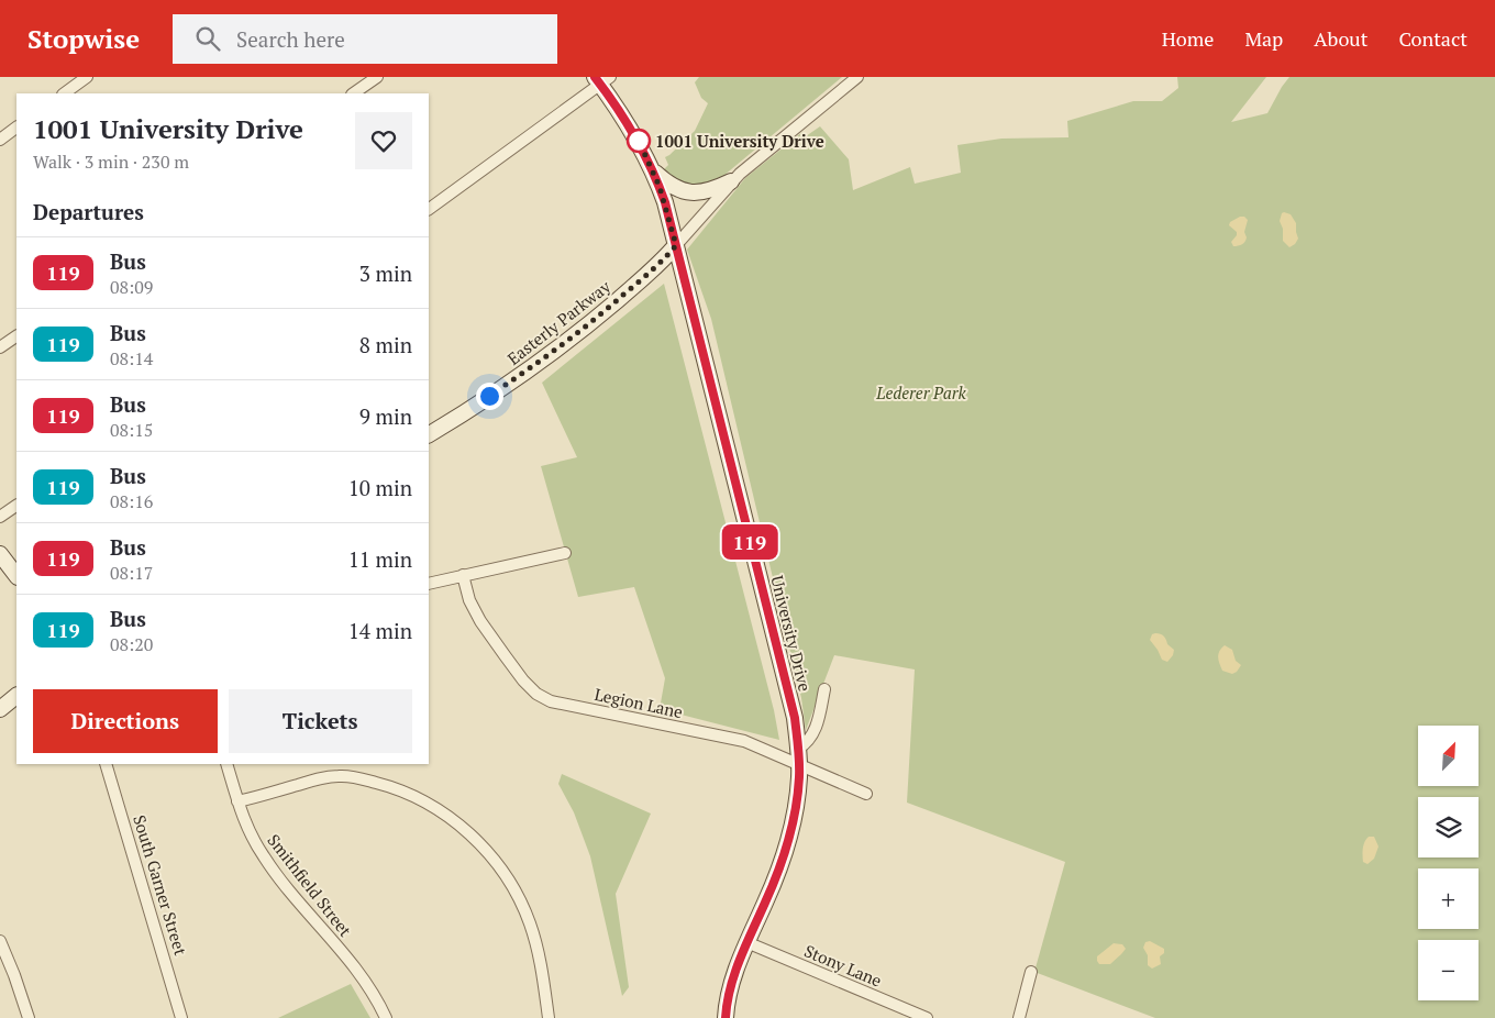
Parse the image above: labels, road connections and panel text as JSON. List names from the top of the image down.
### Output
{
  "streets": {
    "main road": ["Easterly Parkway", "University Drive"],
    "street": [
      "Legion Lane",
      "South Garner Street",
      "Smithfield Street",
      "Stony Lane"
    ]
  },
  "crossings": [
    ["Easterly Parkway", "University Drive"],
    ["University Drive", "Legion Lane"],
    ["University Drive", "Stony Lane"]
  ],
  "parks": ["Lederer Park"],
  "places": ["1001 University Drive"],
  "lines": ["bus line 119"],
  "north": "top right",
  "page": {
    "header": "Stopwise",
    "search": "Search here",
    "nav": [
      "Home",
      "Map",
      "About",
      "Contact"
    ],
    "on_map": "119",
    "heading": [
      ["1001 University Drive", "Walk · 3 min · 230 m"],
      "Departures"
    ],
    "list": [
      {
        "mark": "119",
        "name": "Bus",
        "note": "08:09",
        "value": "3 min"
      },
      {
        "mark": "119",
        "name": "Bus",
        "note": "08:14",
        "value": "8 min"
      },
      {
        "mark": "119",
        "name": "Bus",
        "note": "08:15",
        "value": "9 min"
      },
      {
        "mark": "119",
        "name": "Bus",
        "note": "08:16",
        "value": "10 min"
      },
      {
        "mark": "119",
        "name": "Bus",
        "note": "08:17",
        "value": "11 min"
      },
      {
        "mark": "119",
        "name": "Bus",
        "note": "08:20",
        "value": "14 min"
      }
    ],
    "buttons": ["Directions", "Tickets"],
    "map_buttons": ["+", "−"]
  }
}
